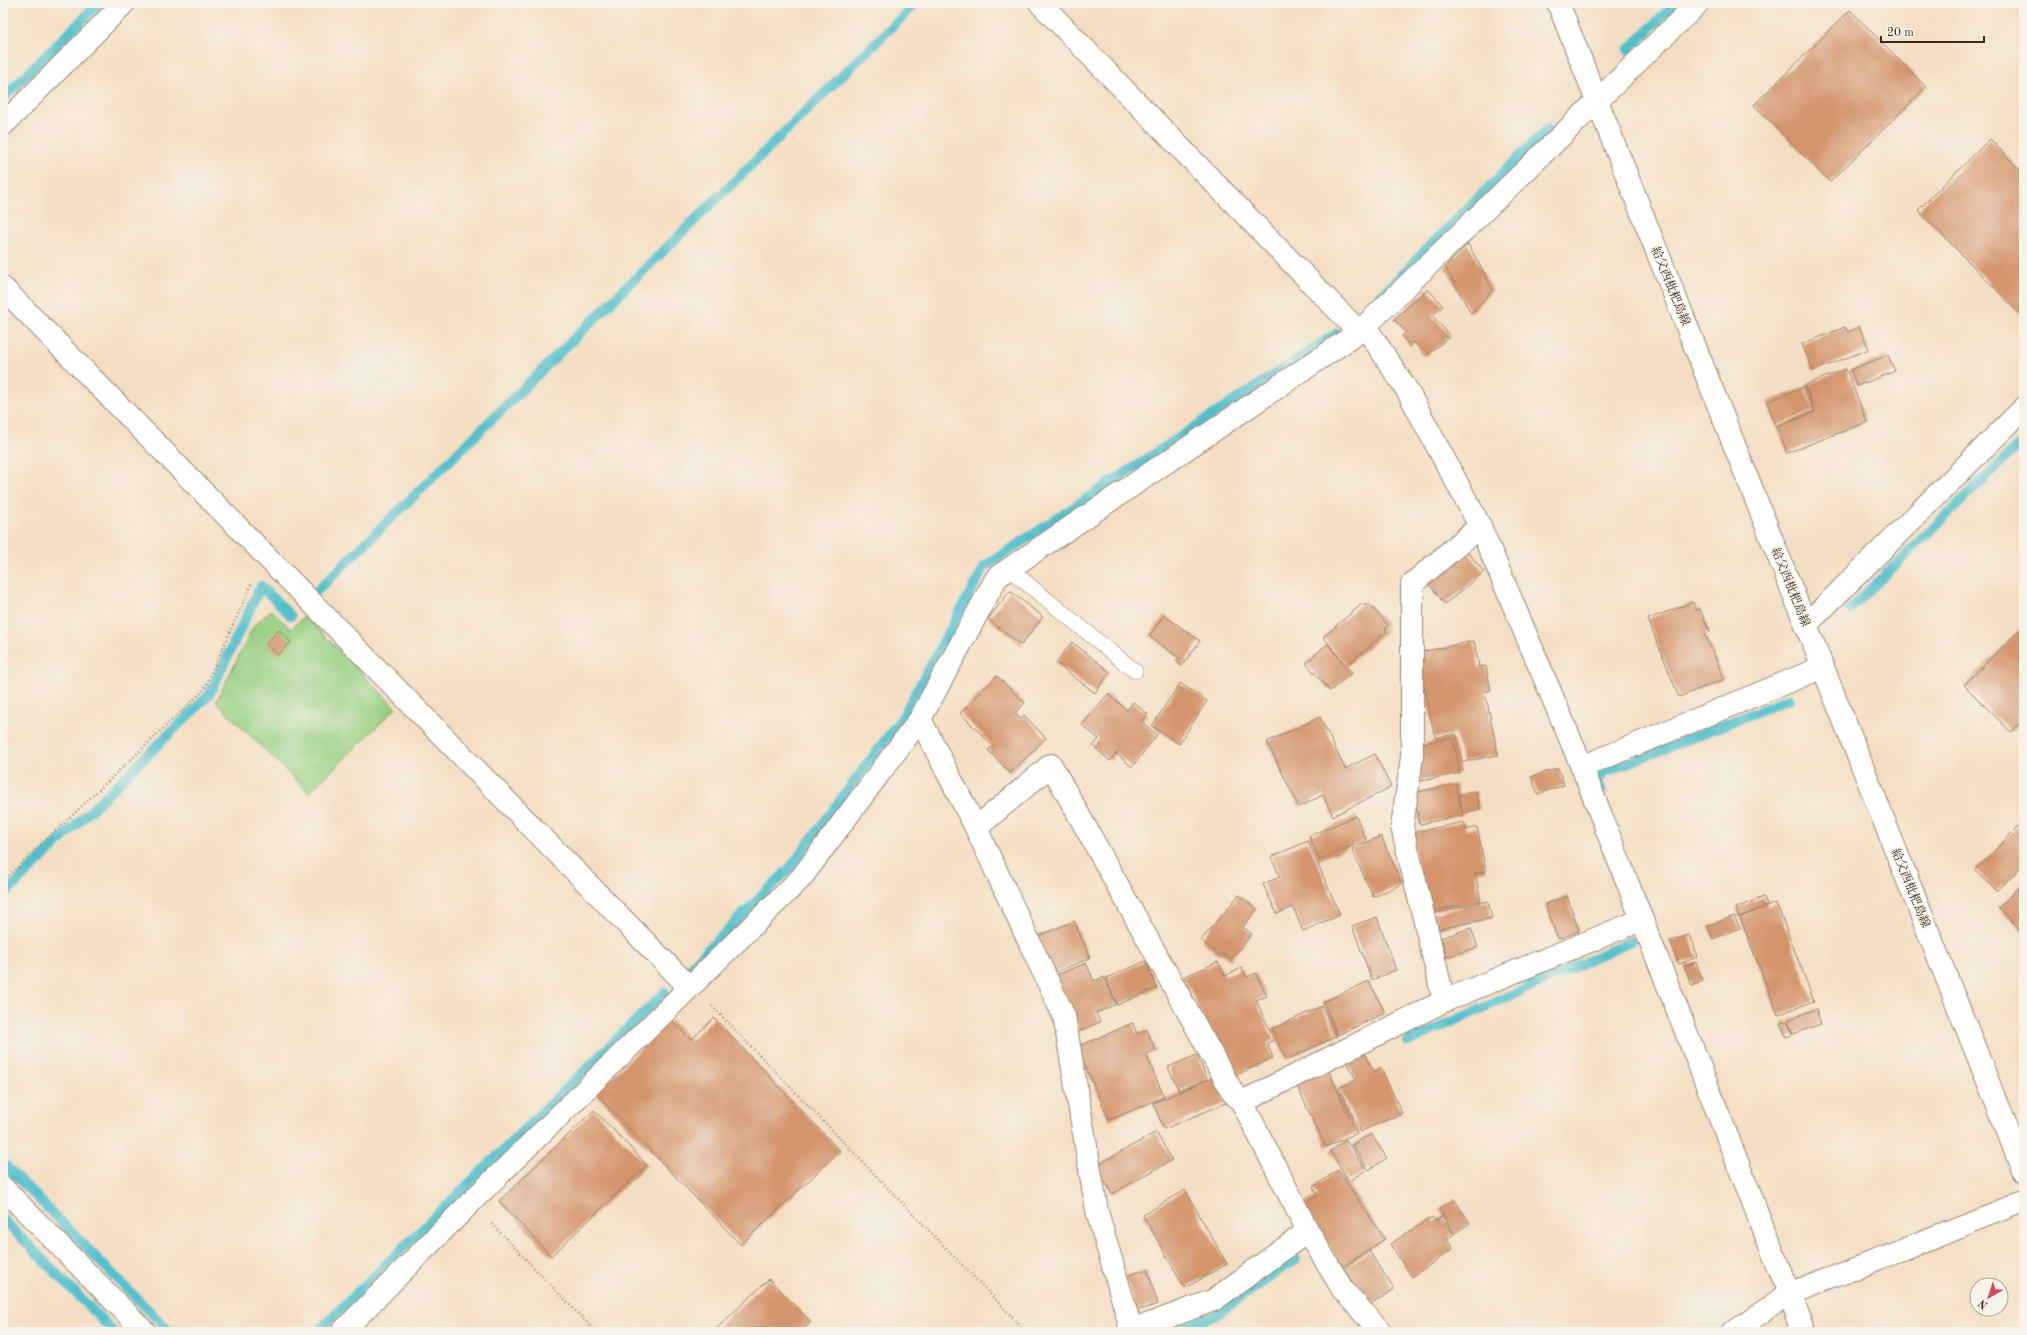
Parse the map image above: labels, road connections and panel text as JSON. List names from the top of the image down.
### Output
{
  "streets": {
    "street": ["給父西枇杷島線"]
  },
  "scale_bar": "20 m",
  "north": "bottom left"
}
